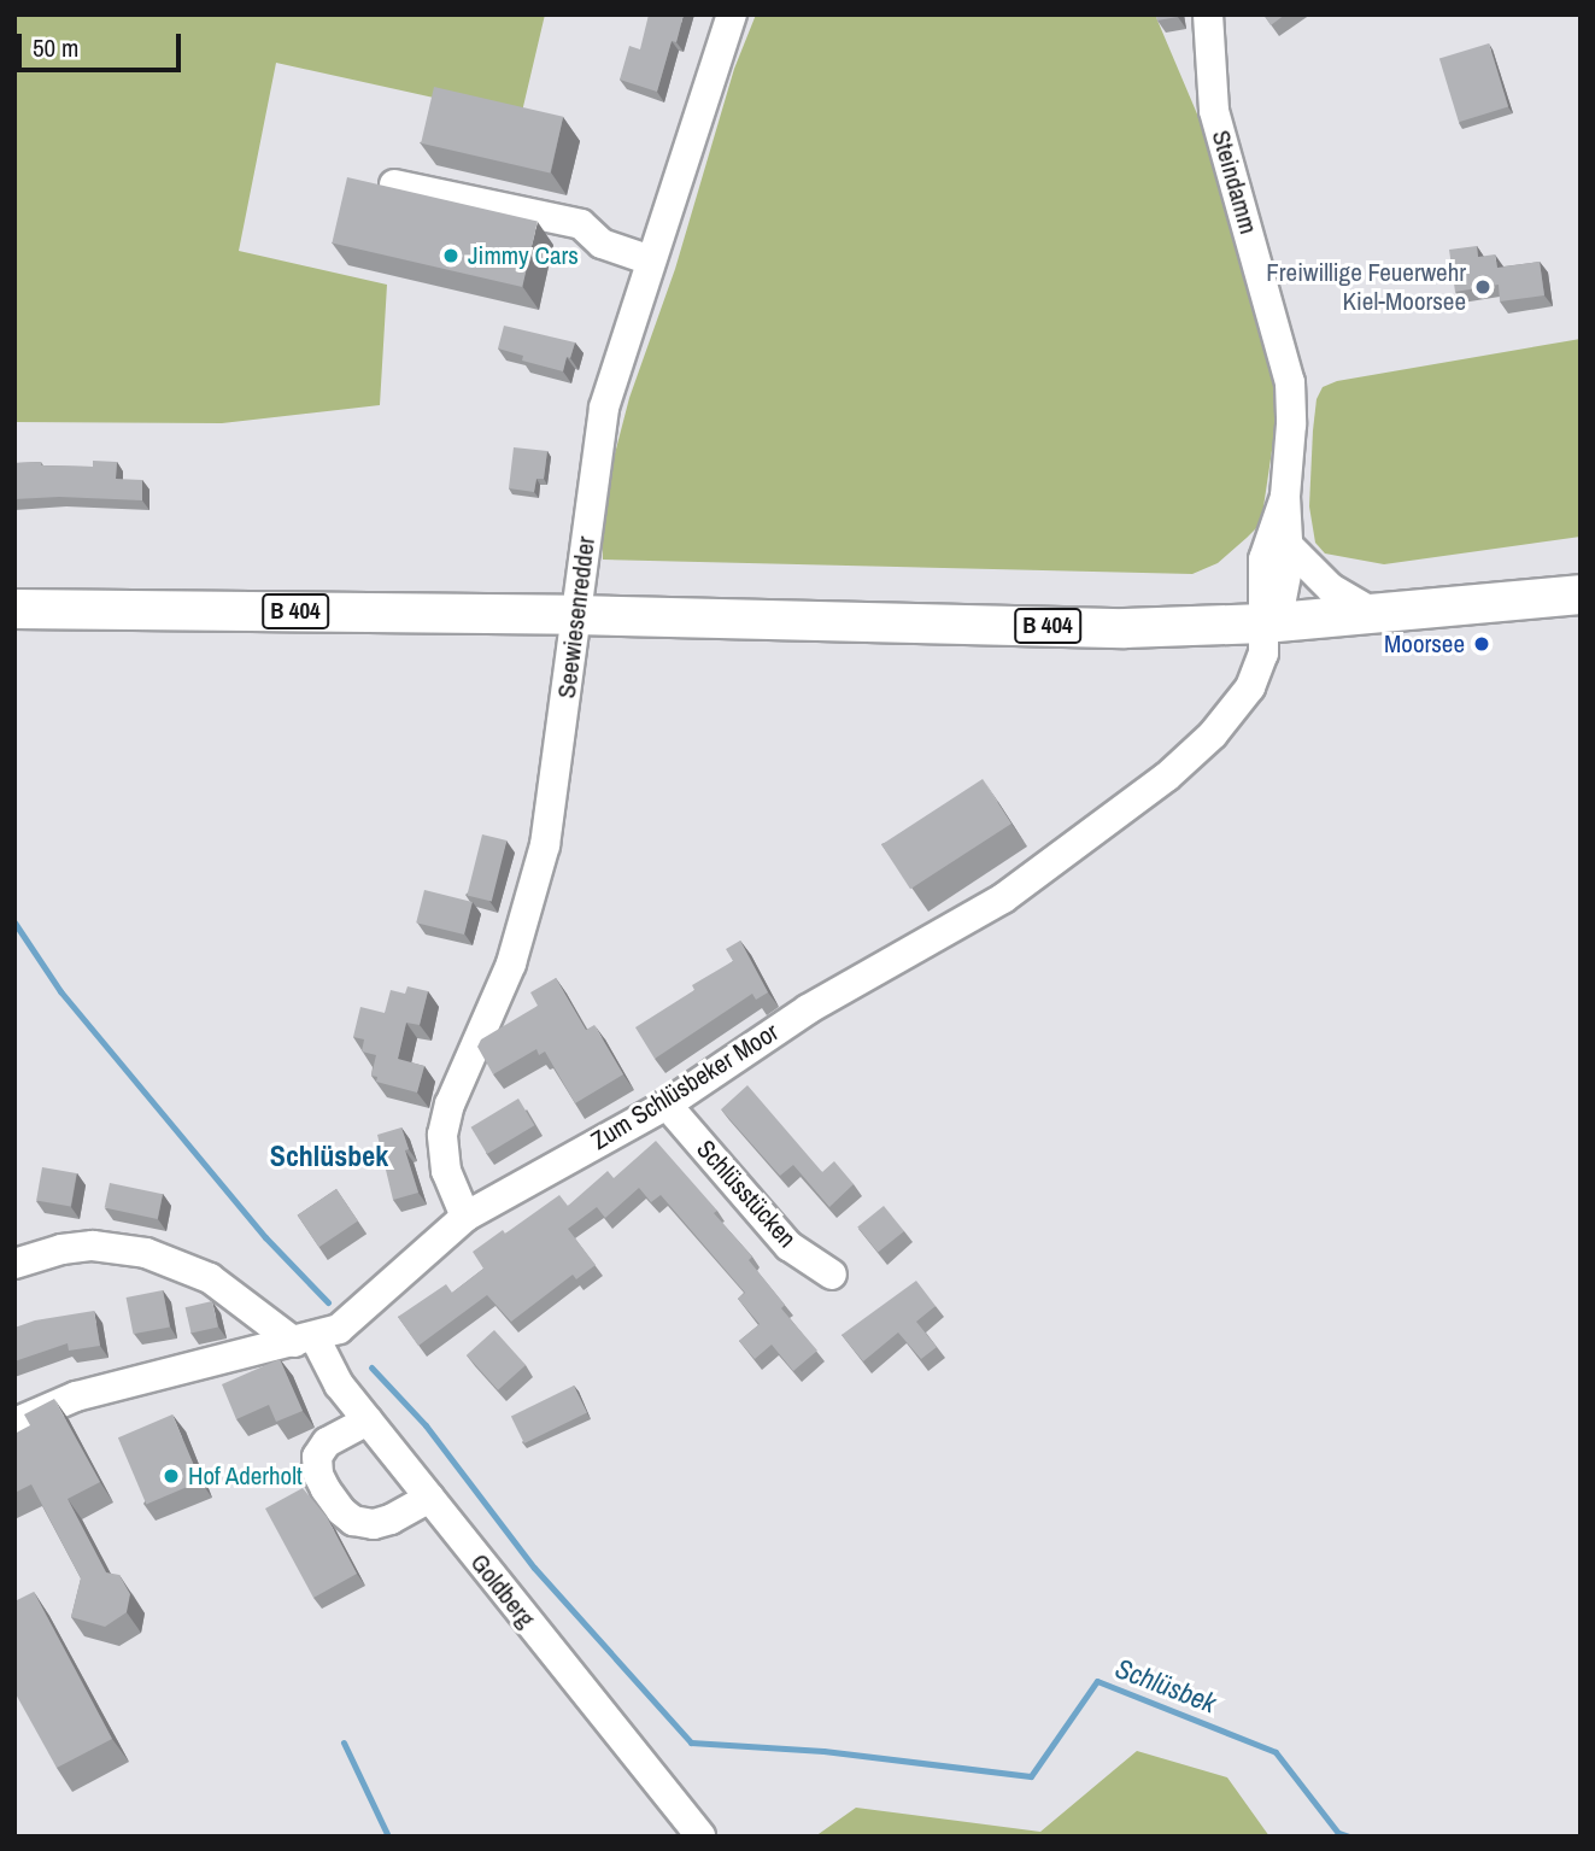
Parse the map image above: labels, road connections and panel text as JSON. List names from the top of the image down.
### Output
{
  "streets": {
    "main road": ["B 404"],
    "street": [
      "Steindamm",
      "Seewiesenredder",
      "Zum Schlüsbeker Moor",
      "Schlüsstücken",
      "Goldberg"
    ]
  },
  "crossings": [
    ["Steindamm", "B 404"],
    ["Steindamm", "Zum Schlüsbeker Moor"],
    ["B 404", "Seewiesenredder"],
    ["B 404", "Zum Schlüsbeker Moor"],
    ["Seewiesenredder", "Zum Schlüsbeker Moor"],
    ["Zum Schlüsbeker Moor", "Schlüsstücken"],
    ["Zum Schlüsbeker Moor", "Goldberg"]
  ],
  "districts": ["Schlüsbek"],
  "water": ["Schlüsbek"],
  "places": [
    "Jimmy Cars",
    "Freiwillige Feuerwehr Kiel-Moorsee",
    "Moorsee",
    "Hof Aderholt"
  ],
  "scale_bar": "50 m"
}
